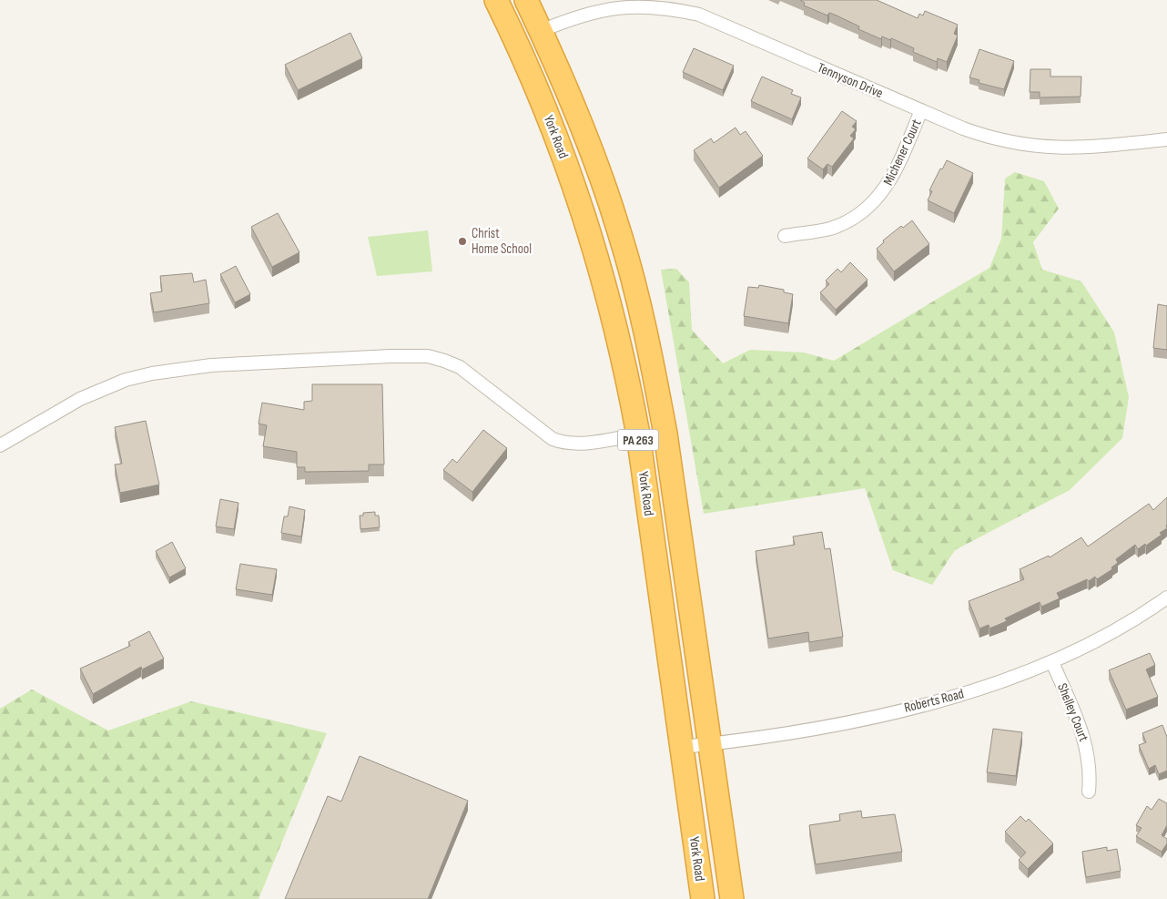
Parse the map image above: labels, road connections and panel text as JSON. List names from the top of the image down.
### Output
{
  "streets": {
    "highway": ["York Road", "PA 263"],
    "street": [
      "Tennyson Drive",
      "Michener Court",
      "Roberts Road",
      "Shelley Court"
    ]
  },
  "crossings": [
    ["Tennyson Drive", "York Road"],
    ["Tennyson Drive", "Michener Court"],
    ["York Road", "Roberts Road"],
    ["Roberts Road", "Shelley Court"]
  ],
  "places": ["Christ Home School"]
}
